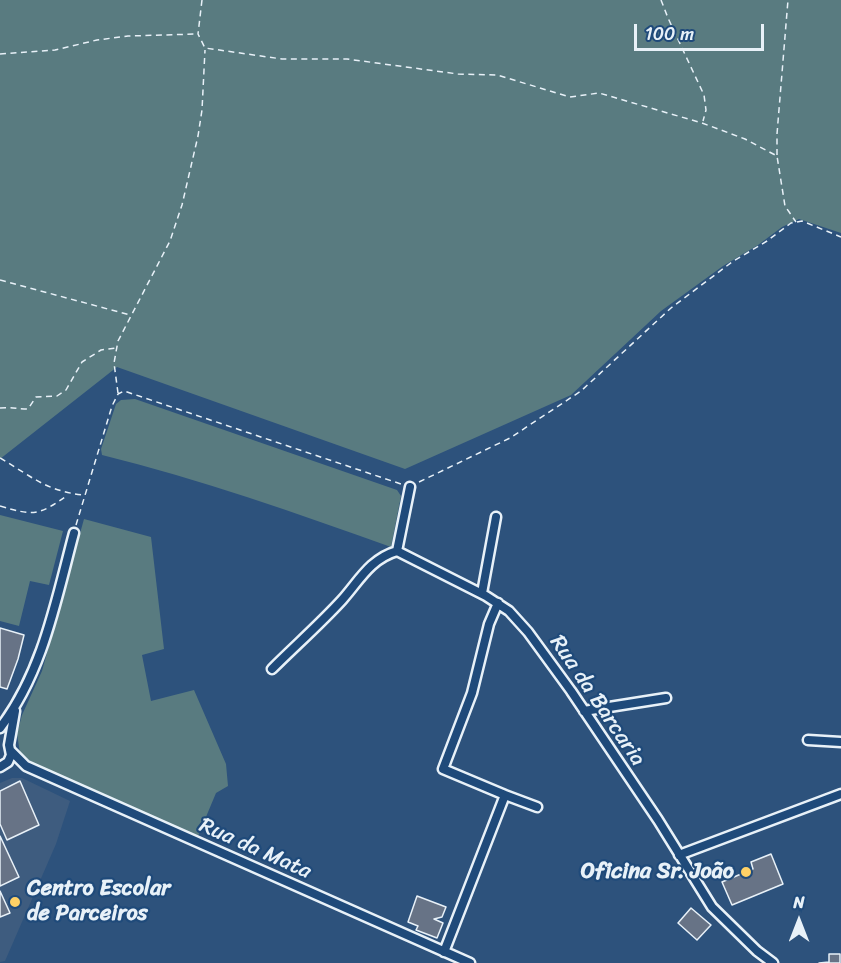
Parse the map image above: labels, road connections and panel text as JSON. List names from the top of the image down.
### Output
{
  "streets": {
    "street": ["Rua da Barcaria", "Rua da Mata"]
  },
  "places": ["Oficina Sr. João", "Centro Escolar de Parceiros"],
  "scale_bar": "100 m",
  "north": "top"
}
